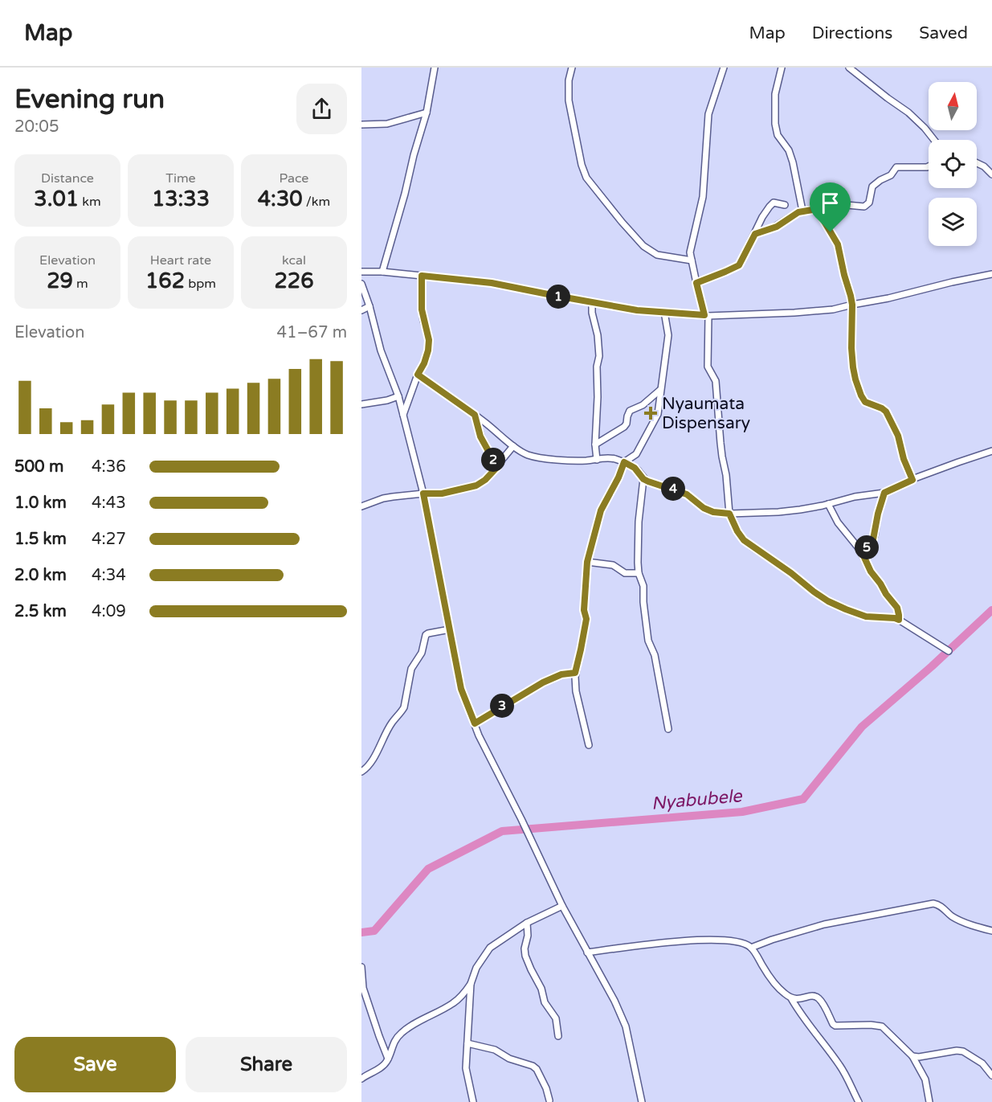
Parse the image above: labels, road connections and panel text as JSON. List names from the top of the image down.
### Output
{
  "water": ["Nyabubele"],
  "places": {
    "health": ["Nyaumata Dispensary"]
  },
  "north": "top",
  "page": {
    "header": "Map",
    "nav": ["Map", "Directions", "Saved"],
    "heading": ["Evening run", "20:05"],
    "stats": [
      ["Distance", "3.01 km"],
      ["Time", "13:33"],
      ["Pace", "4:30 /km"],
      ["Elevation", "29 m"],
      ["Heart rate", "162 bpm"],
      ["kcal", "226"]
    ],
    "pins": [
      "1",
      "2",
      "4",
      "5",
      "3"
    ],
    "chart": ["Elevation", "41–67 m"],
    "list": [
      {
        "name": "500 m",
        "note": "4:36"
      },
      {
        "name": "1.0 km",
        "note": "4:43"
      },
      {
        "name": "1.5 km",
        "note": "4:27"
      },
      {
        "name": "2.0 km",
        "note": "4:34"
      },
      {
        "name": "2.5 km",
        "note": "4:09"
      }
    ],
    "buttons": ["Save", "Share"]
  }
}
